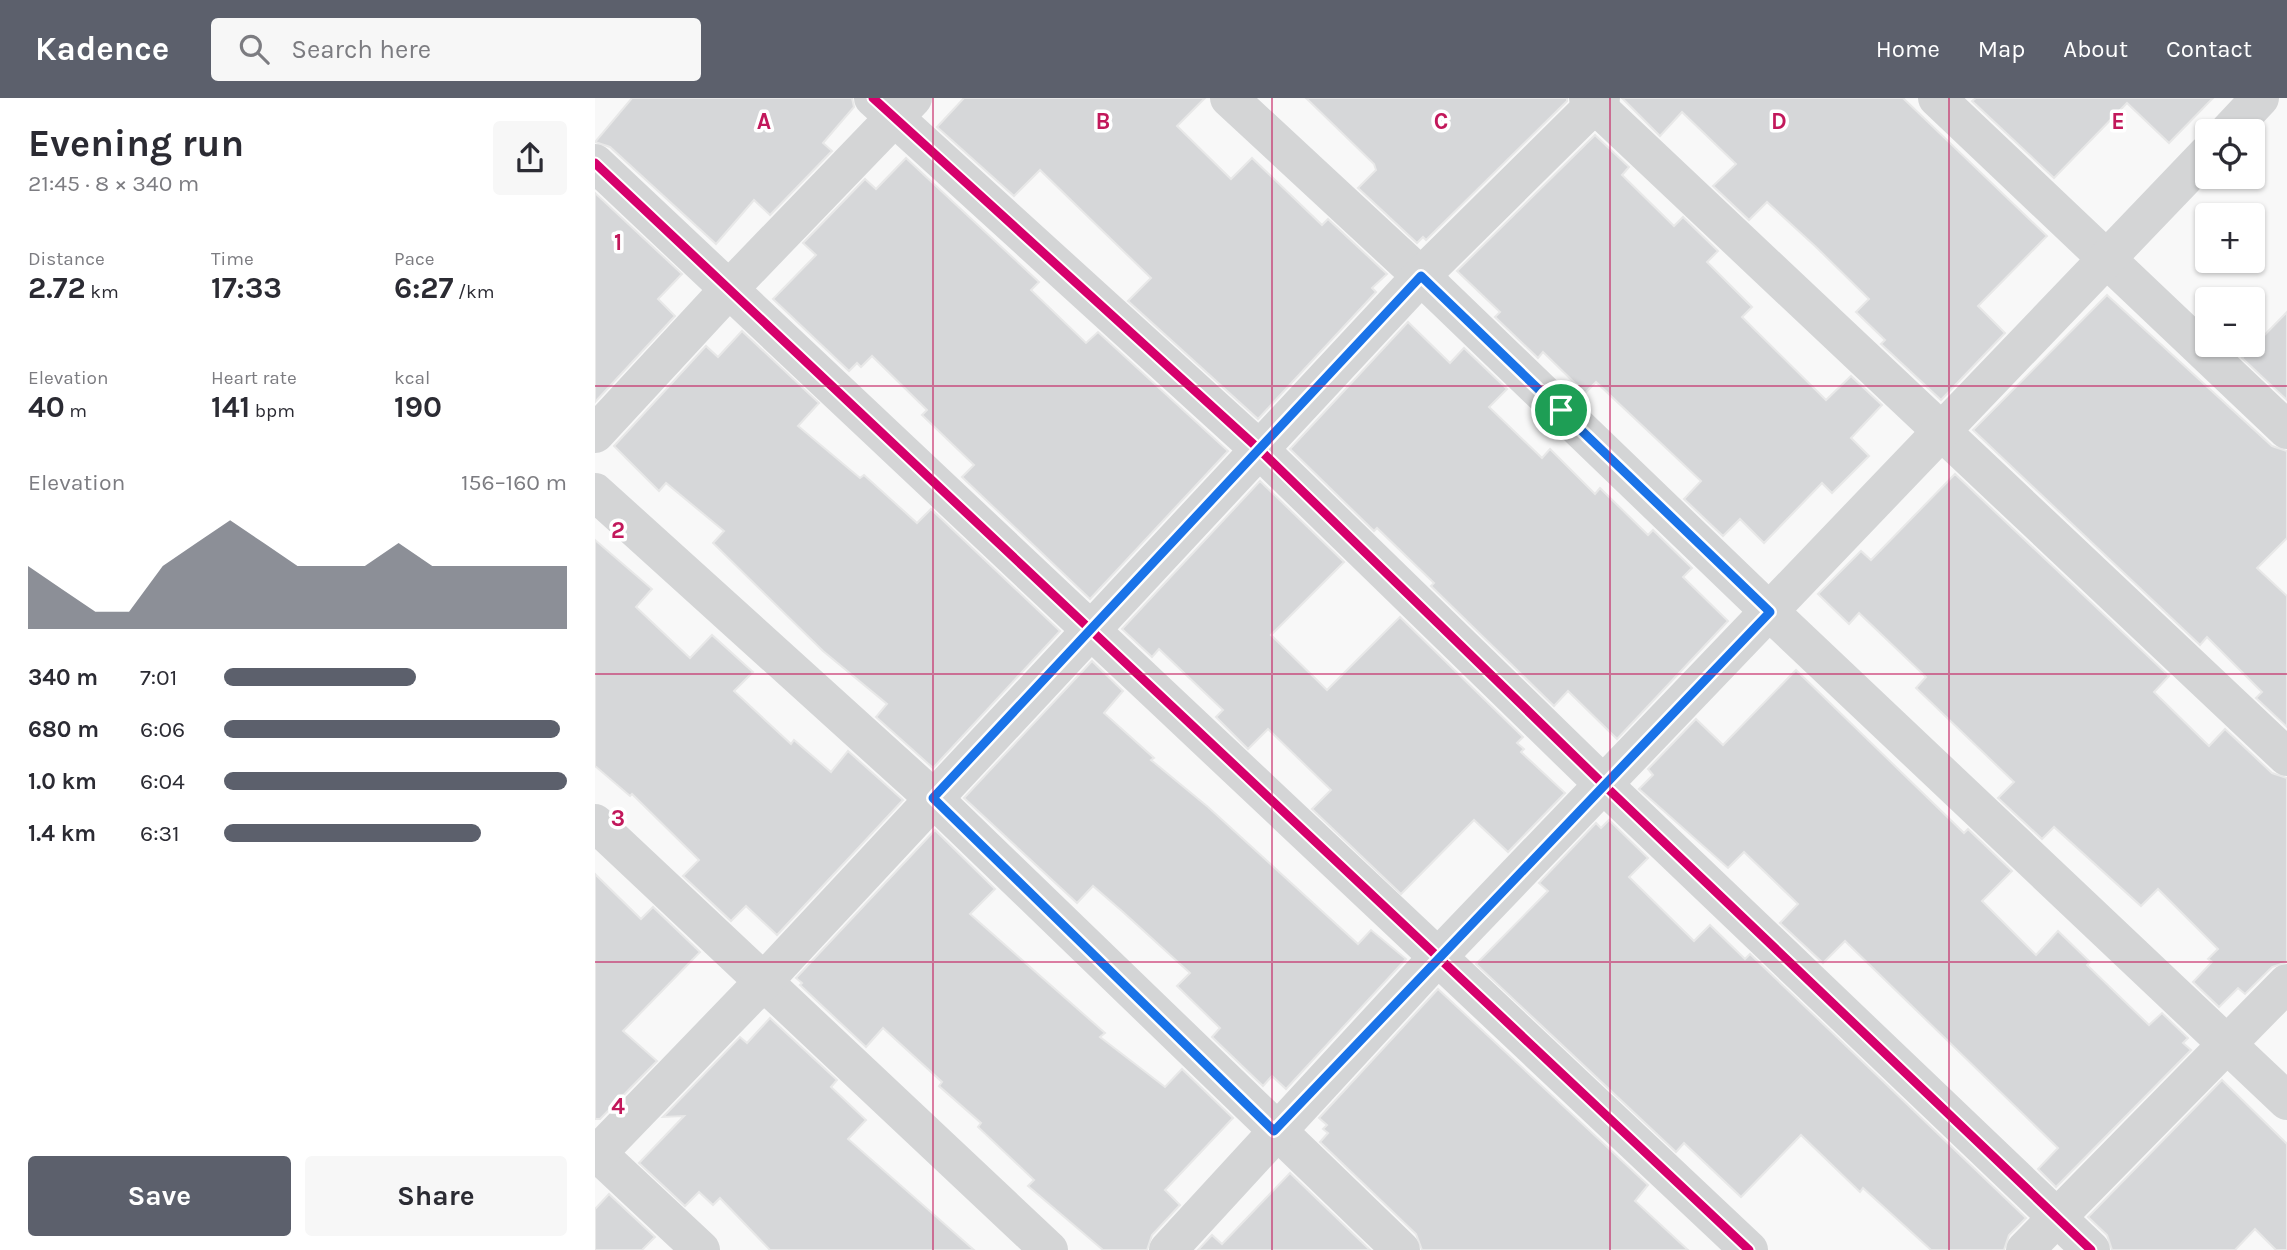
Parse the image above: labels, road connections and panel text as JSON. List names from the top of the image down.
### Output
{
  "page": {
    "header": "Kadence",
    "search": "Search here",
    "nav": [
      "Home",
      "Map",
      "About",
      "Contact"
    ],
    "heading": ["Evening run", "21:45 · 8 × 340 m"],
    "map_buttons": ["+", "−"],
    "stats": [
      ["Distance", "2.72 km"],
      ["Time", "17:33"],
      ["Pace", "6:27 /km"],
      ["Elevation", "40 m"],
      ["Heart rate", "141 bpm"],
      ["kcal", "190"]
    ],
    "chart": ["Elevation", "156–160 m"],
    "list": [
      {
        "name": "340 m",
        "note": "7:01"
      },
      {
        "name": "680 m",
        "note": "6:06"
      },
      {
        "name": "1.0 km",
        "note": "6:04"
      },
      {
        "name": "1.4 km",
        "note": "6:31"
      }
    ],
    "buttons": ["Save", "Share"]
  },
  "grid": {
    "columns": [
      "A",
      "B",
      "C",
      "D",
      "E"
    ],
    "rows": [
      "1",
      "2",
      "3",
      "4"
    ]
  }
}
